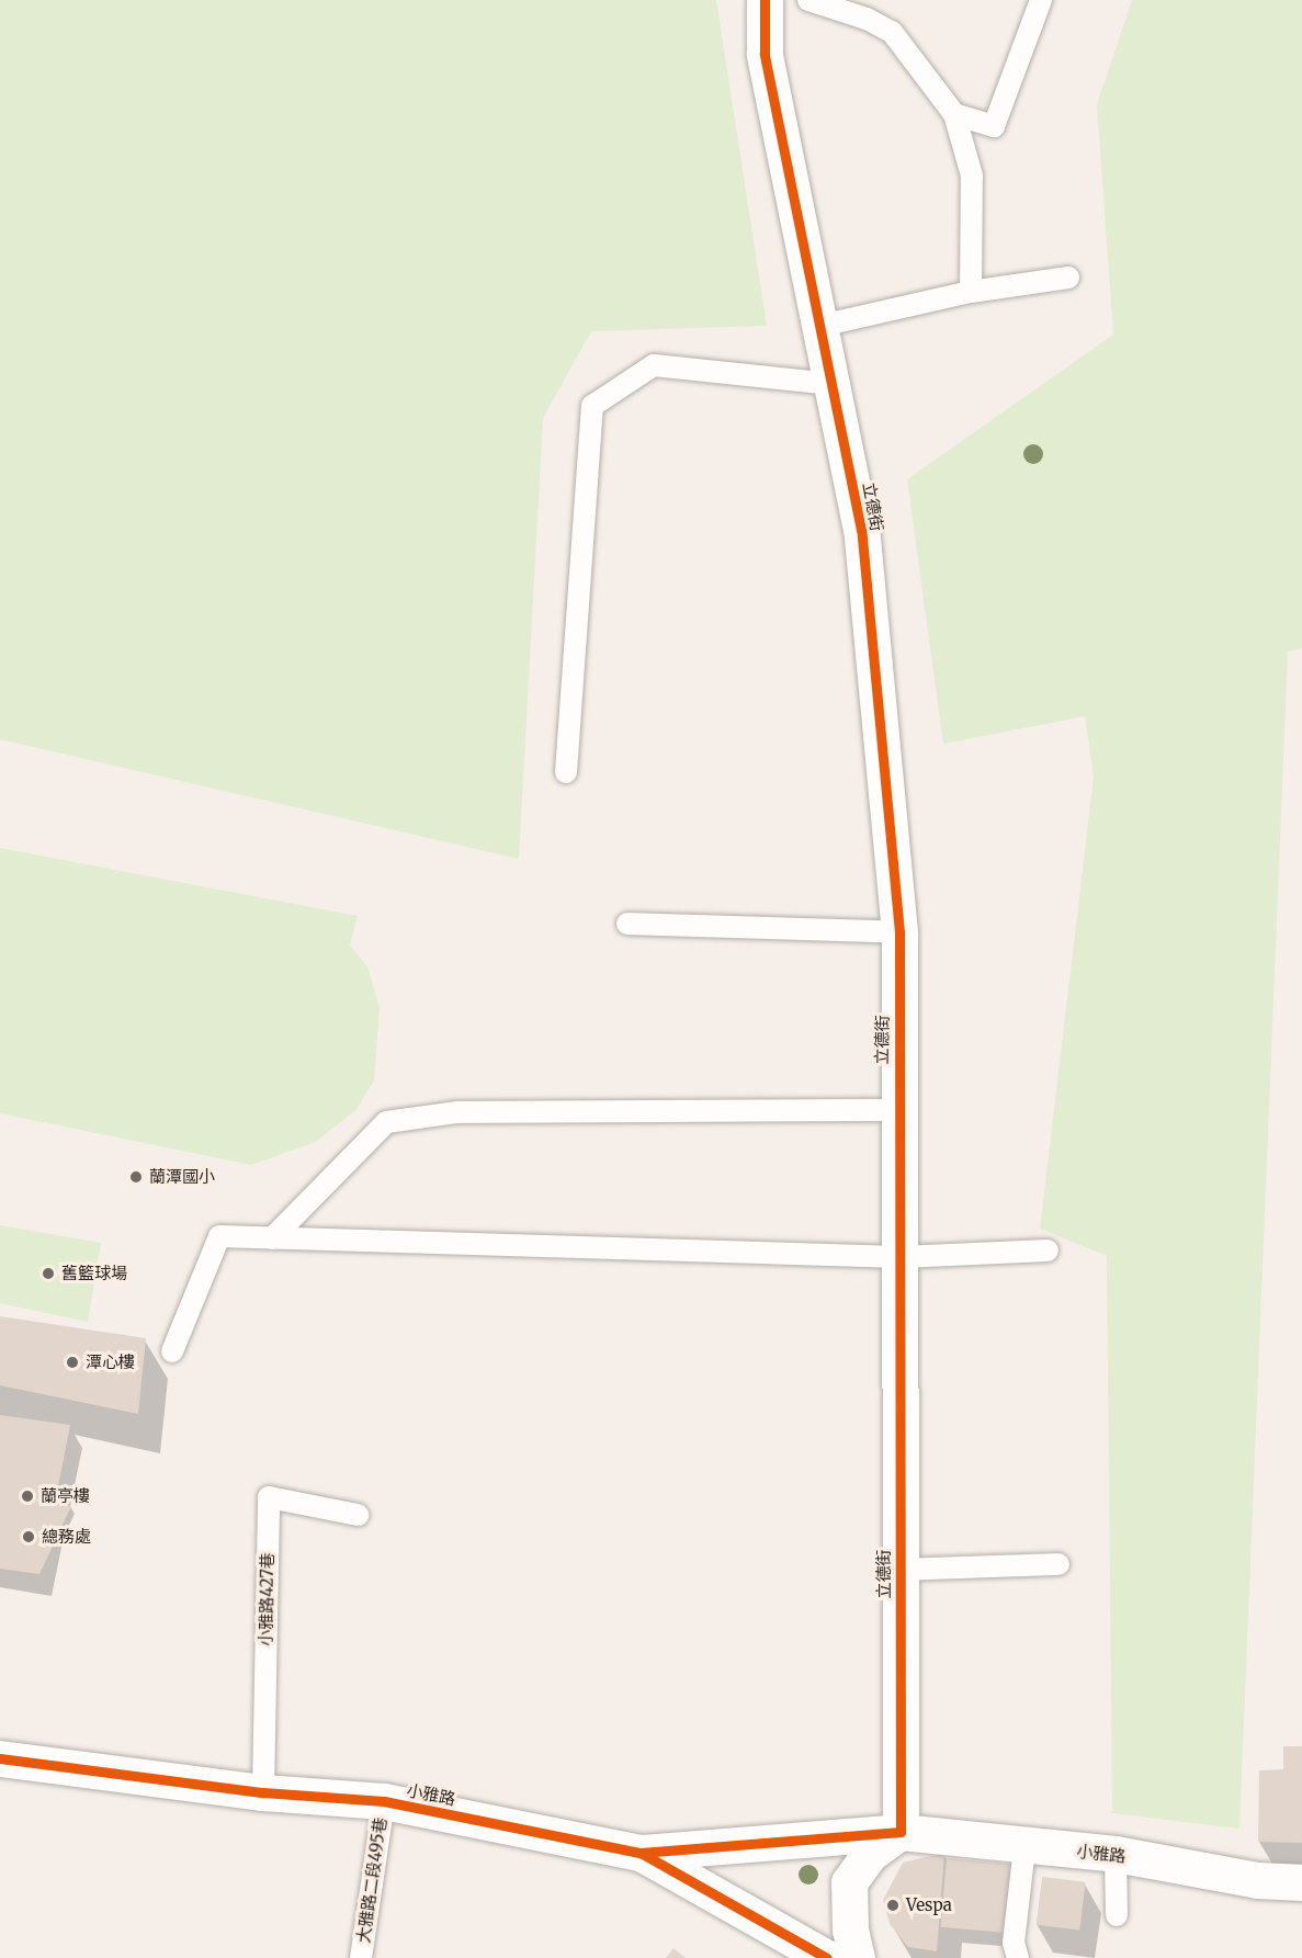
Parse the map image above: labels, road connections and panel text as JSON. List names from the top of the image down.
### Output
{
  "streets": {
    "street": ["立德街", "小雅路"],
    "lane": ["小雅路427巷", "大雅路二段495巷"]
  },
  "crossings": [
    ["立德街", "小雅路"],
    ["小雅路427巷", "小雅路"],
    ["小雅路", "大雅路二段495巷"]
  ],
  "places": [
    "蘭潭國小",
    "舊籃球場",
    "潭心樓",
    "蘭亭樓",
    "總務處",
    "Vespa"
  ]
}
